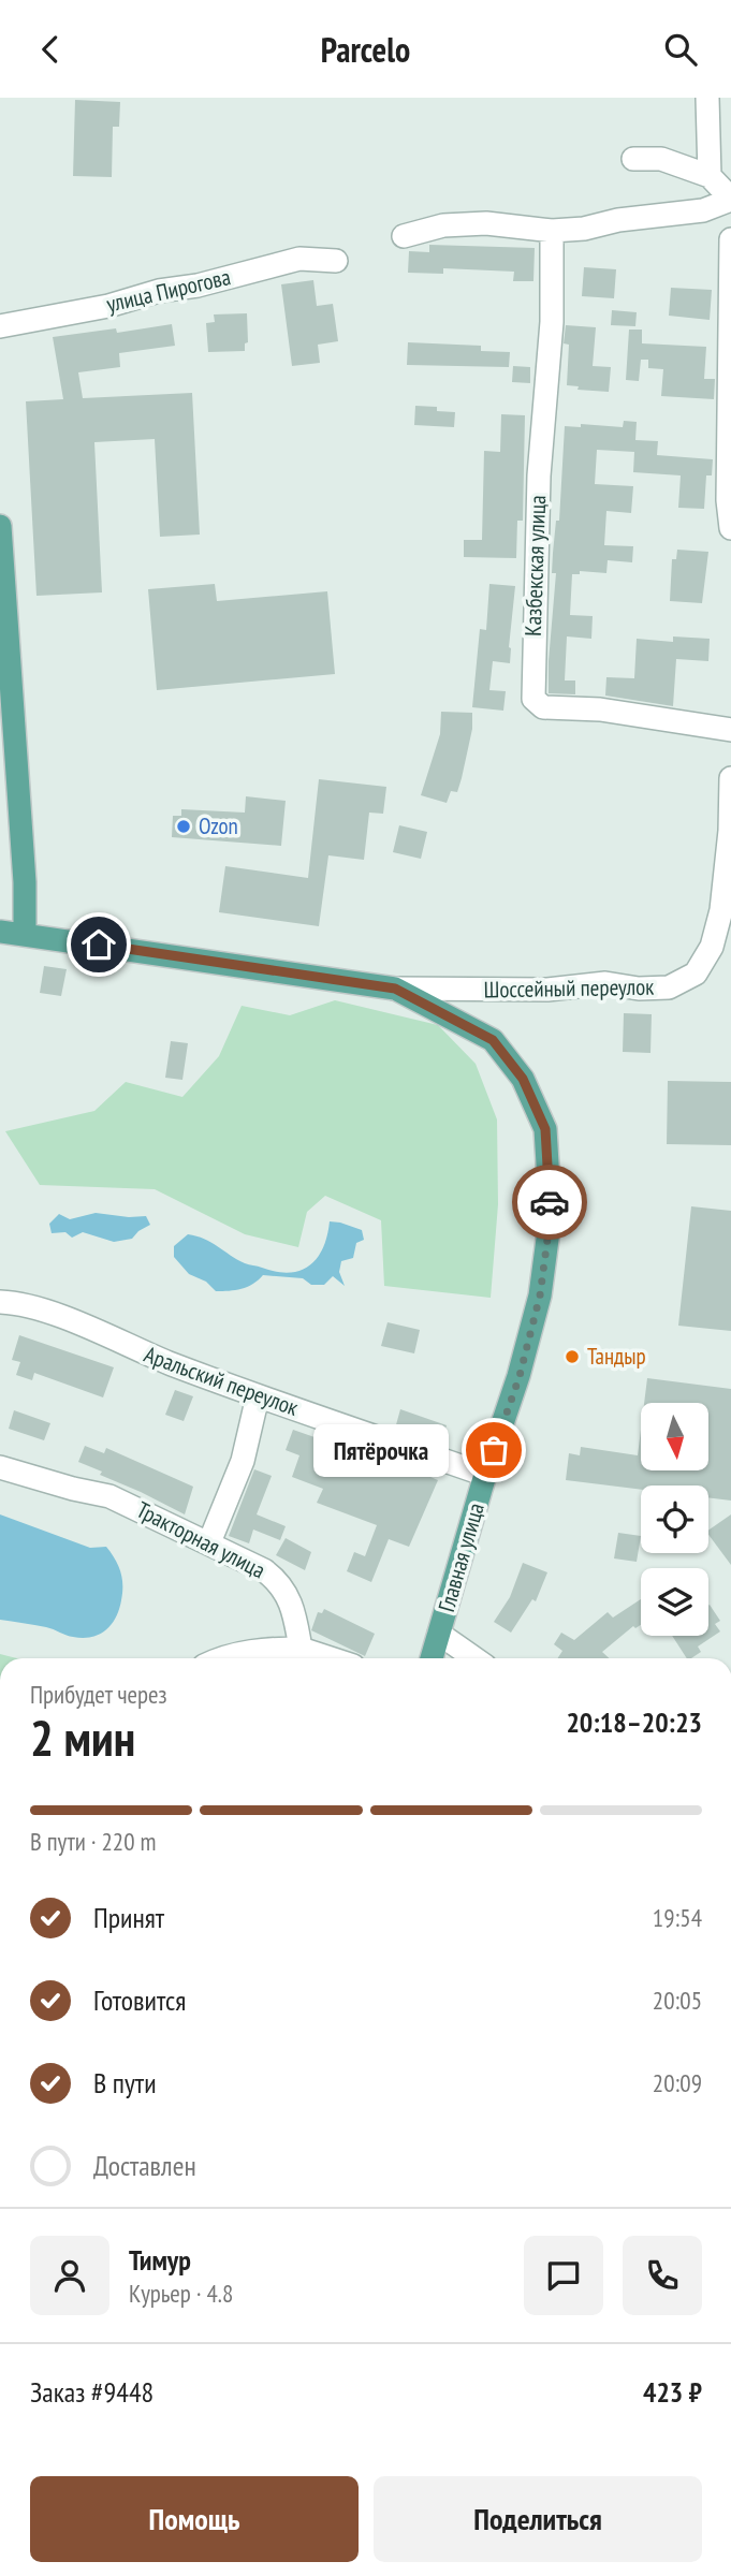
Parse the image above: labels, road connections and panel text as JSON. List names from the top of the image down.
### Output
{
  "streets": {
    "main road": ["Главная улица"],
    "street": [
      "улица Пирогова",
      "Казбекская улица",
      "Шоссейный переулок",
      "Аральский переулок",
      "Тракторная улица"
    ]
  },
  "crossings": [
    ["Шоссейный переулок", "Главная улица"],
    ["Аральский переулок", "Главная улица"]
  ],
  "places": ["Ozon", "Тандыр", "Пятёрочка"],
  "north": "bottom",
  "page": {
    "header": "Parcelo",
    "bubble": "Пятёрочка",
    "heading": ["2 мин", "Прибудет через", "20:18–20:23"],
    "panel": [
      "Тимур",
      "Курьер · 4.8",
      "Заказ #9448",
      "423 ₽"
    ],
    "bar": "В пути · 220 m",
    "list": [
      ["Принят", "19:54"],
      ["Готовится", "20:05"],
      ["В пути", "20:09"],
      "Доставлен"
    ],
    "buttons": ["Помощь", "Поделиться"]
  }
}
